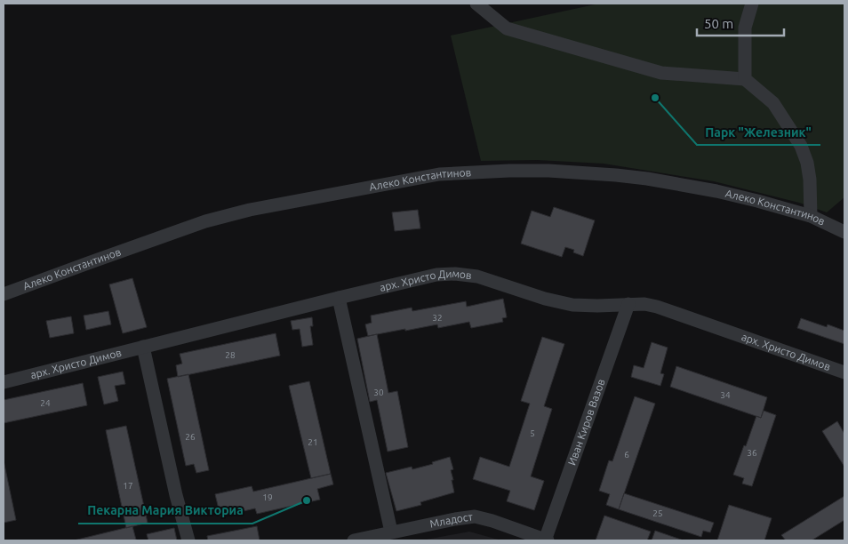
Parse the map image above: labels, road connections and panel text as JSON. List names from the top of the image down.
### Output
{
  "streets": {
    "street": [
      "Алеко Константинов",
      "арх. Христо Димов",
      "Иван Киров Вазов",
      "Младост"
    ]
  },
  "crossings": [
    ["арх. Христо Димов", "Иван Киров Вазов"],
    ["Иван Киров Вазов", "Младост"]
  ],
  "places": ["Парк \"Железник\"", "Пекарна Мария Викториа"],
  "house_numbers": [
    "32",
    "28",
    "30",
    "34",
    "24",
    "5",
    "26",
    "21",
    "36",
    "6",
    "17",
    "19",
    "25"
  ],
  "scale_bar": "50 m"
}
